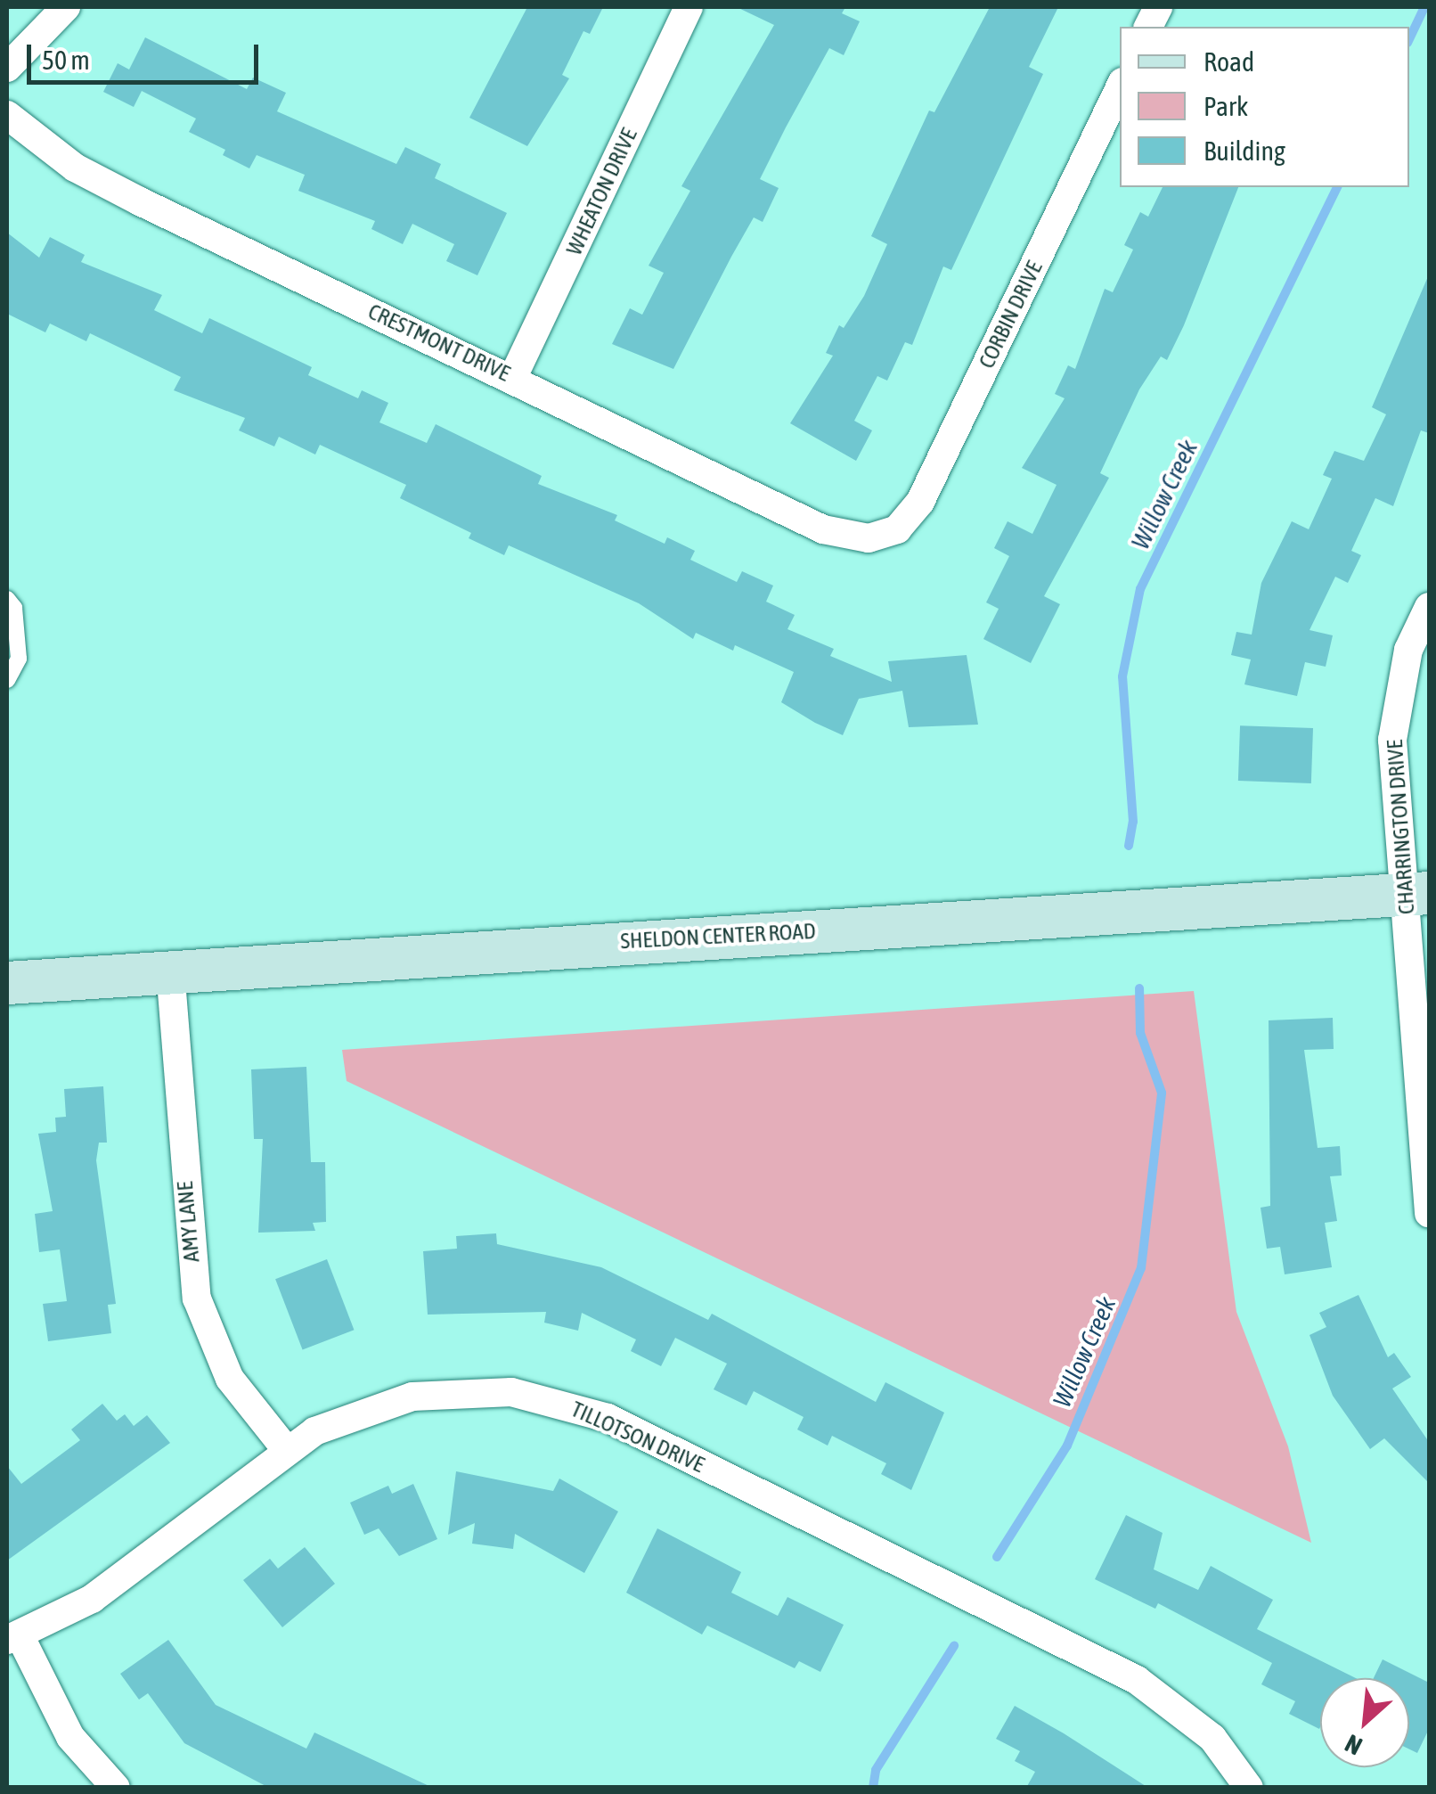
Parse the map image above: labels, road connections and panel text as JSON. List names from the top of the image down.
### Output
{
  "streets": {
    "main road": ["SHELDON CENTER ROAD"],
    "street": [
      "WHEATON DRIVE",
      "CORBIN DRIVE",
      "CRESTMONT DRIVE",
      "CHARRINGTON DRIVE",
      "AMY LANE",
      "TILLOTSON DRIVE"
    ]
  },
  "crossings": [
    ["WHEATON DRIVE", "CRESTMONT DRIVE"],
    ["CORBIN DRIVE", "CRESTMONT DRIVE"],
    ["CHARRINGTON DRIVE", "SHELDON CENTER ROAD"],
    ["SHELDON CENTER ROAD", "AMY LANE"],
    ["AMY LANE", "TILLOTSON DRIVE"]
  ],
  "water": ["Willow Creek"],
  "legend": ["Road", "Park", "Building"],
  "scale_bar": "50 m",
  "north": "bottom left"
}
